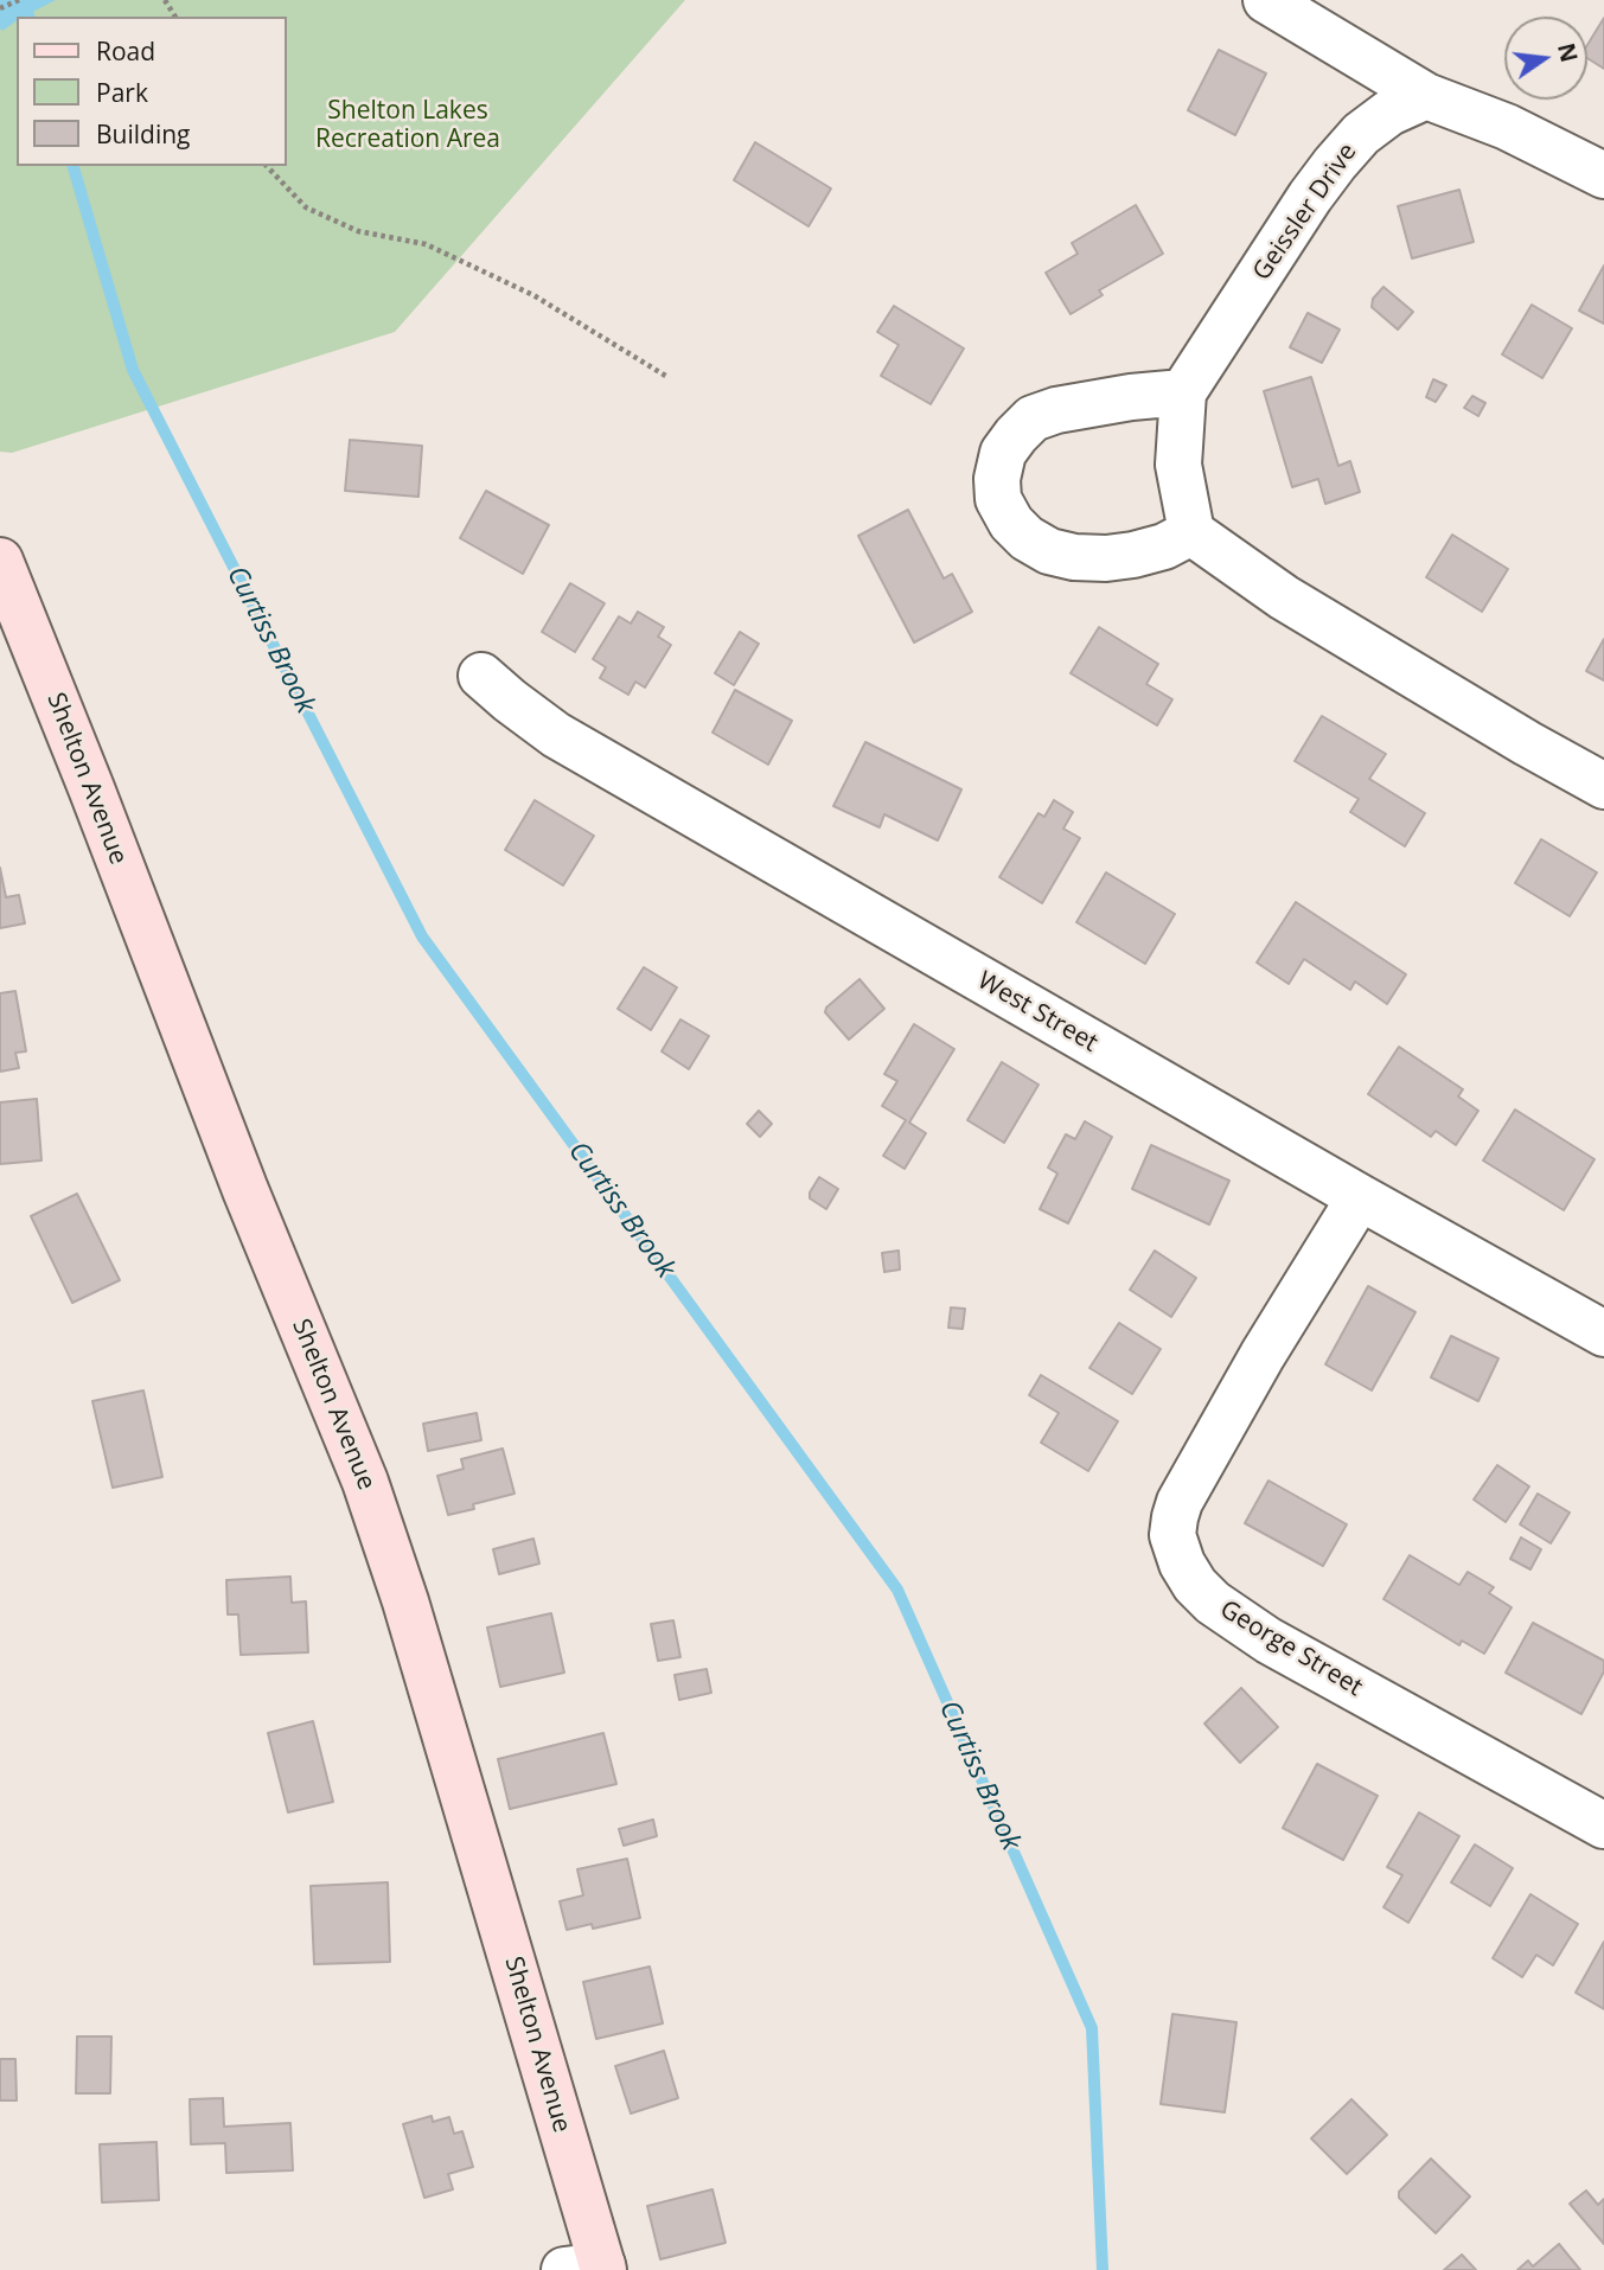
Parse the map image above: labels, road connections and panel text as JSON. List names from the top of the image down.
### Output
{
  "streets": {
    "main road": ["Shelton Avenue"],
    "street": ["Geissler Drive", "West Street", "George Street"]
  },
  "crossings": [
    ["West Street", "George Street"]
  ],
  "water": ["Curtiss Brook"],
  "parks": ["Shelton Lakes Recreation Area"],
  "legend": ["Road", "Park", "Building"],
  "north": "right"
}
